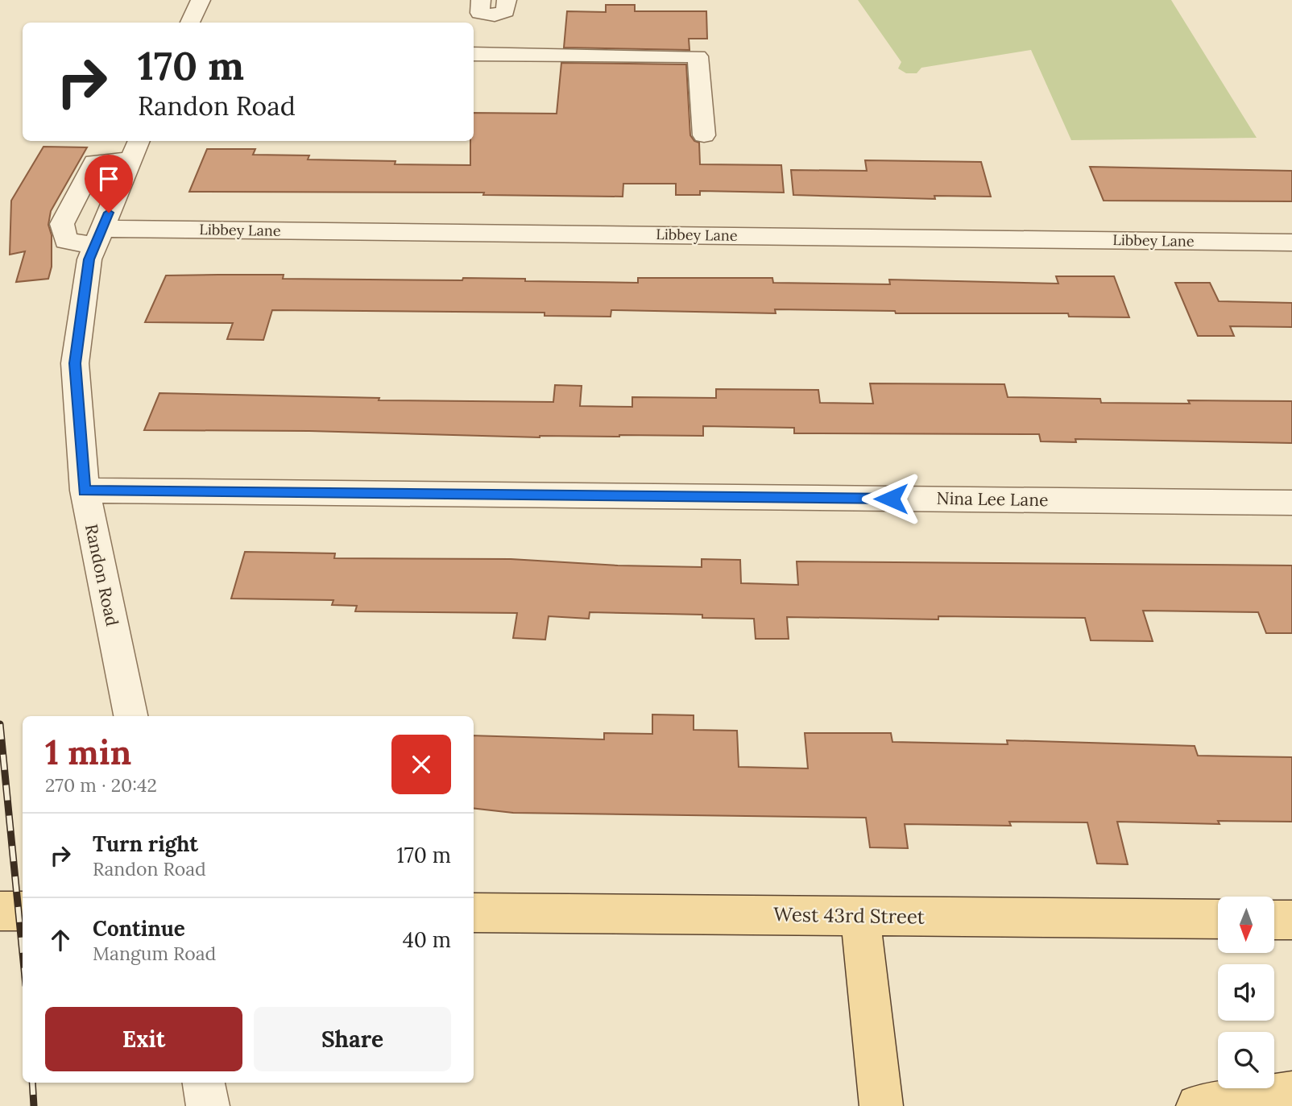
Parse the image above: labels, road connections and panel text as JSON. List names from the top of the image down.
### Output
{
  "streets": {
    "main road": ["West 43rd Street"],
    "street": ["Libbey Lane", "Nina Lee Lane", "Randon Road"]
  },
  "crossings": [
    ["Libbey Lane", "Randon Road"],
    ["Nina Lee Lane", "Randon Road"]
  ],
  "north": "bottom",
  "page": {
    "turn": ["170 m", "Randon Road"],
    "heading": ["1 min", "270 m · 20:42"],
    "list": [
      {
        "name": "Turn right",
        "note": "Randon Road",
        "value": "170 m"
      },
      {
        "name": "Continue",
        "note": "Mangum Road",
        "value": "40 m"
      }
    ],
    "buttons": ["Exit", "Share"]
  }
}
